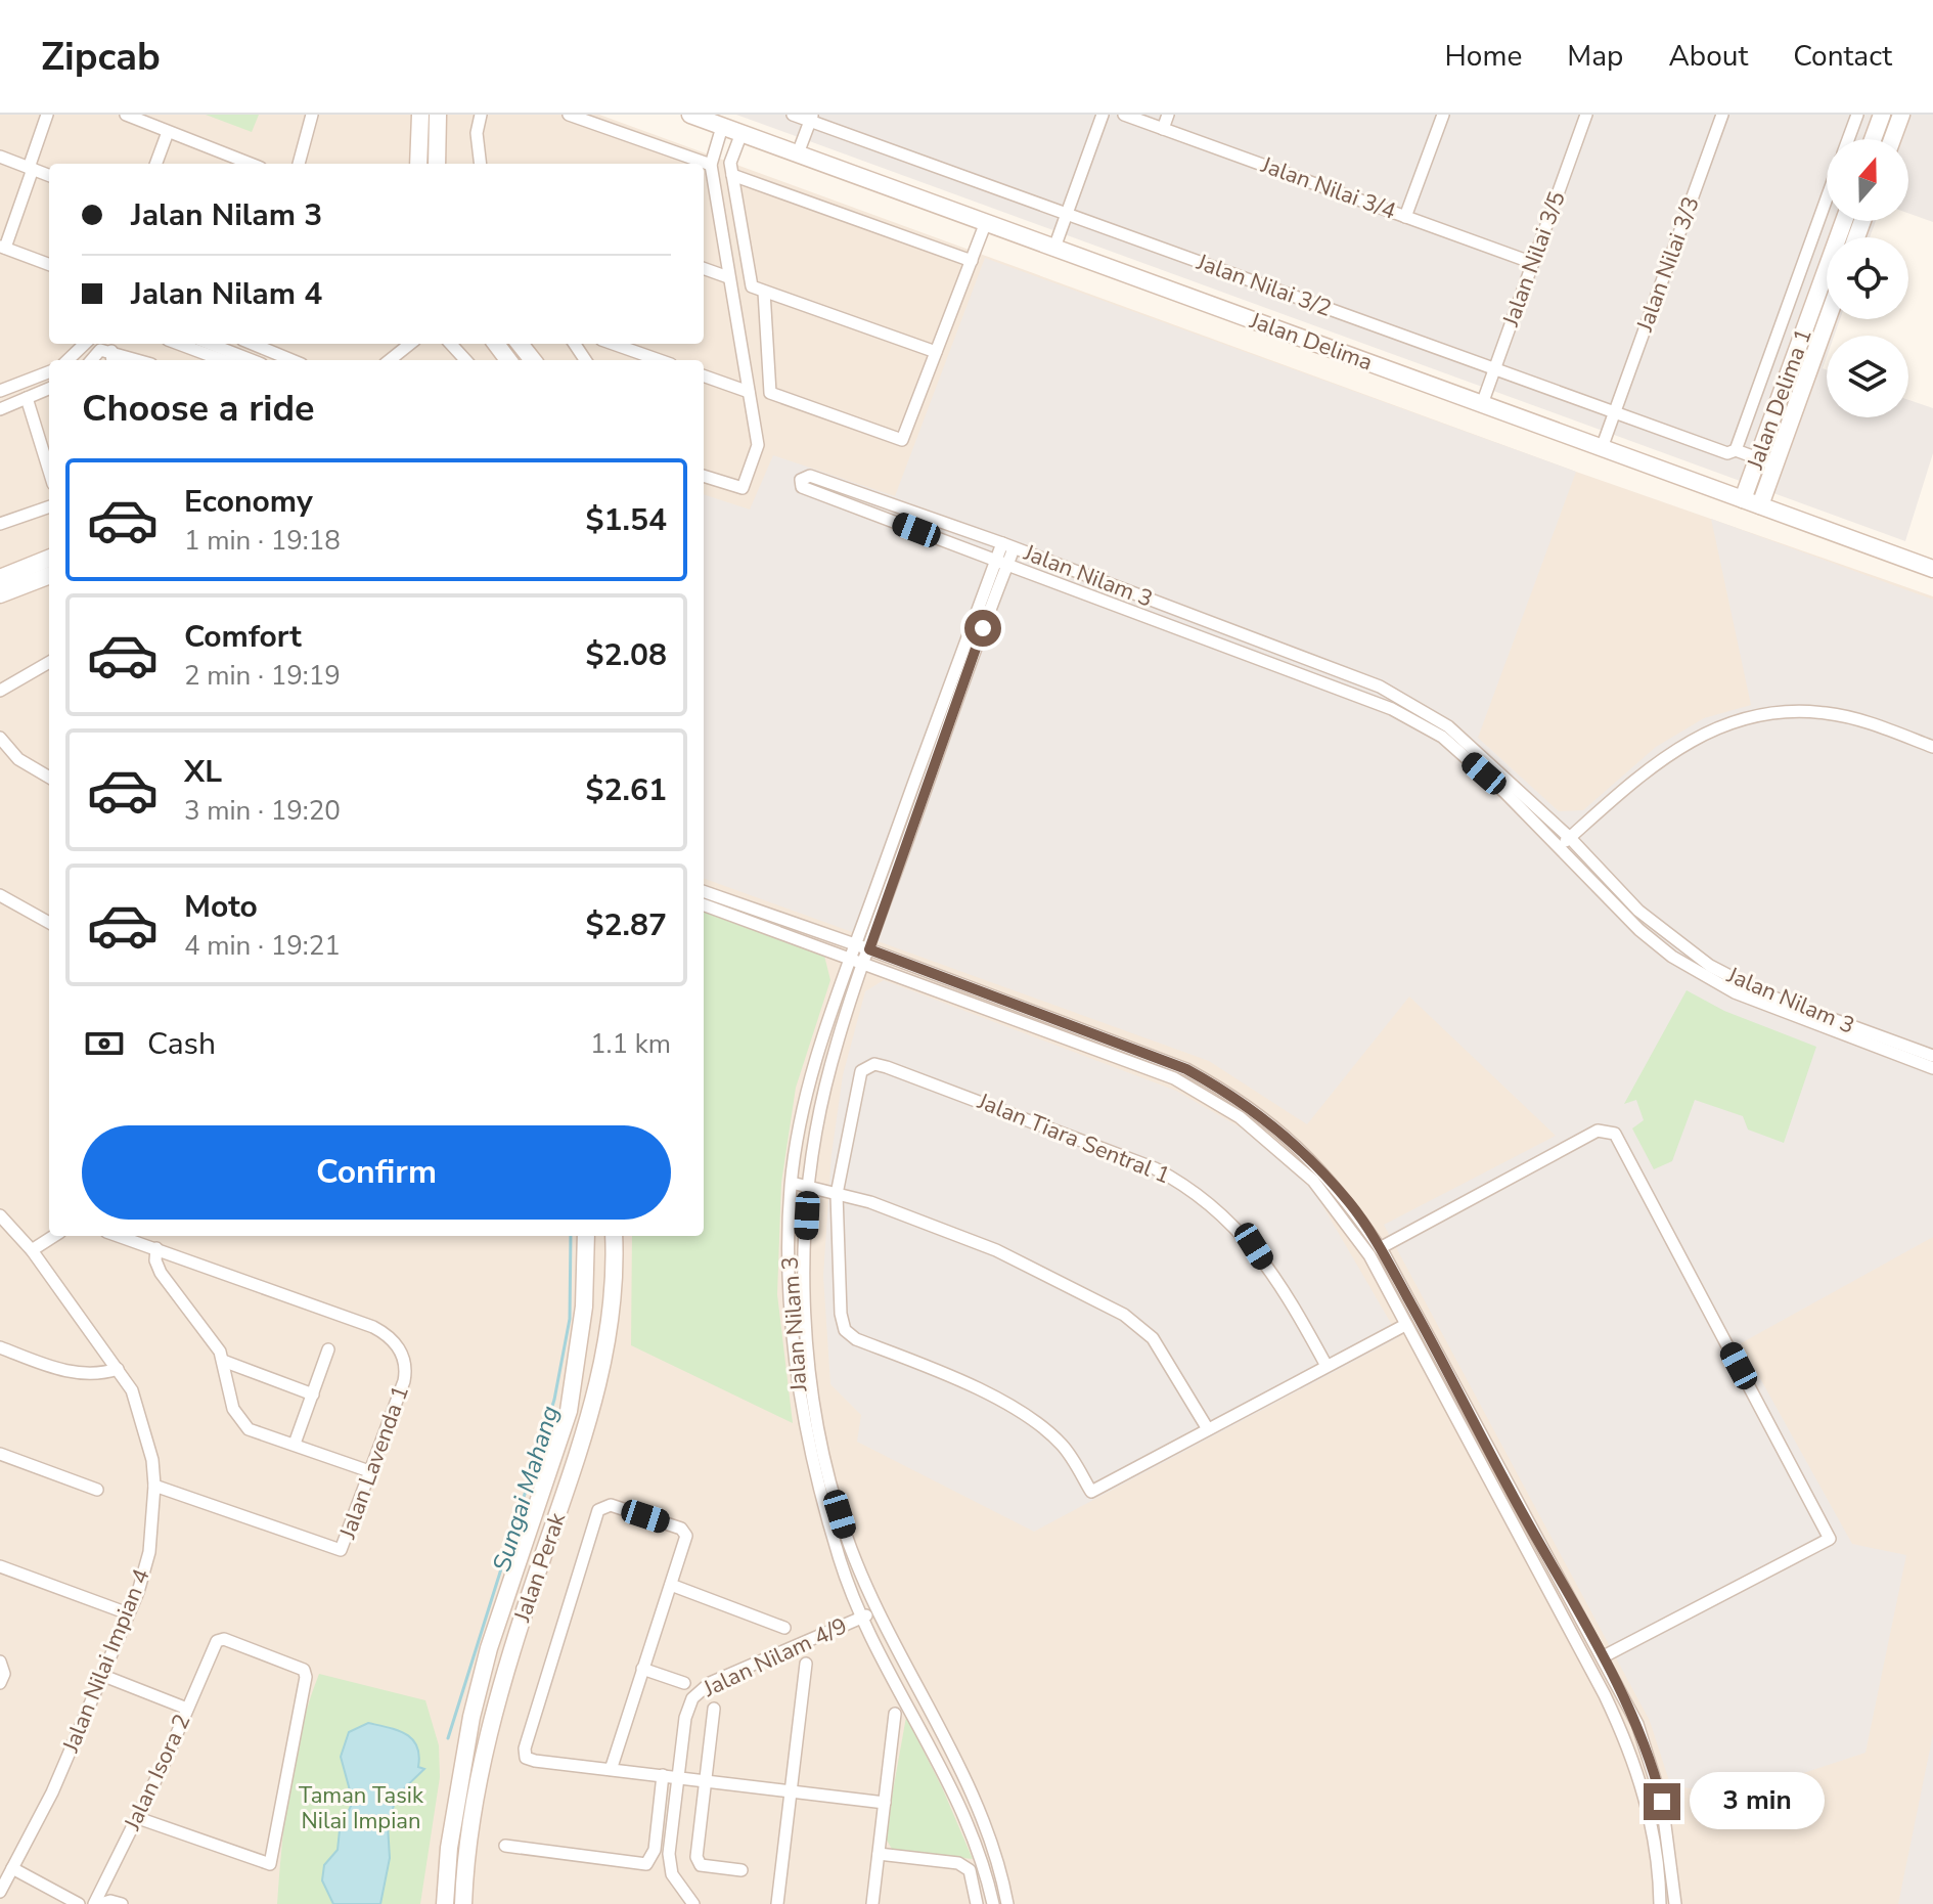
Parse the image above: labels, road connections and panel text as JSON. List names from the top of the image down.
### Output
{
  "streets": {
    "street": [
      "Jalan Nilai 3/4",
      "Jalan Nilai 3/5",
      "Jalan Nilai 3/3",
      "Jalan Nilai 3/2",
      "Jalan Delima",
      "Jalan Delima 1",
      "Jalan Nilam 3",
      "Jalan Tiara Sentral 1",
      "Jalan Lavenda 1",
      "Jalan Perak",
      "Jalan Nilam 4/9",
      "Jalan Nilai Impian 4",
      "Jalan Isora 2"
    ]
  },
  "crossings": [
    ["Jalan Nilai 3/4", "Jalan Nilai 3/5"],
    ["Jalan Nilai 3/5", "Jalan Nilai 3/2"],
    ["Jalan Nilai 3/5", "Jalan Delima"],
    ["Jalan Nilai 3/3", "Jalan Nilai 3/2"],
    ["Jalan Nilai 3/3", "Jalan Delima"],
    ["Jalan Nilai 3/2", "Jalan Delima 1"],
    ["Jalan Delima", "Jalan Delima 1"],
    ["Jalan Nilam 3", "Jalan Nilam 4/9"],
    ["Jalan Lavenda 1", "Jalan Nilai Impian 4"]
  ],
  "water": ["Sungai Mahang"],
  "parks": ["Taman Tasik Nilai Impian"],
  "north": "top",
  "page": {
    "header": "Zipcab",
    "nav": [
      "Home",
      "Map",
      "About",
      "Contact"
    ],
    "banner": ["Jalan Nilam 3", "Jalan Nilam 4"],
    "heading": "Choose a ride",
    "list": [
      {
        "name": "Economy",
        "note": "1 min · 19:18",
        "value": "$1.54"
      },
      {
        "name": "Comfort",
        "note": "2 min · 19:19",
        "value": "$2.08"
      },
      {
        "name": "XL",
        "note": "3 min · 19:20",
        "value": "$2.61"
      },
      {
        "name": "Moto",
        "note": "4 min · 19:21",
        "value": "$2.87"
      }
    ],
    "pay": ["Cash", "1.1 km"],
    "buttons": "Confirm",
    "bubble": "3 min"
  }
}
